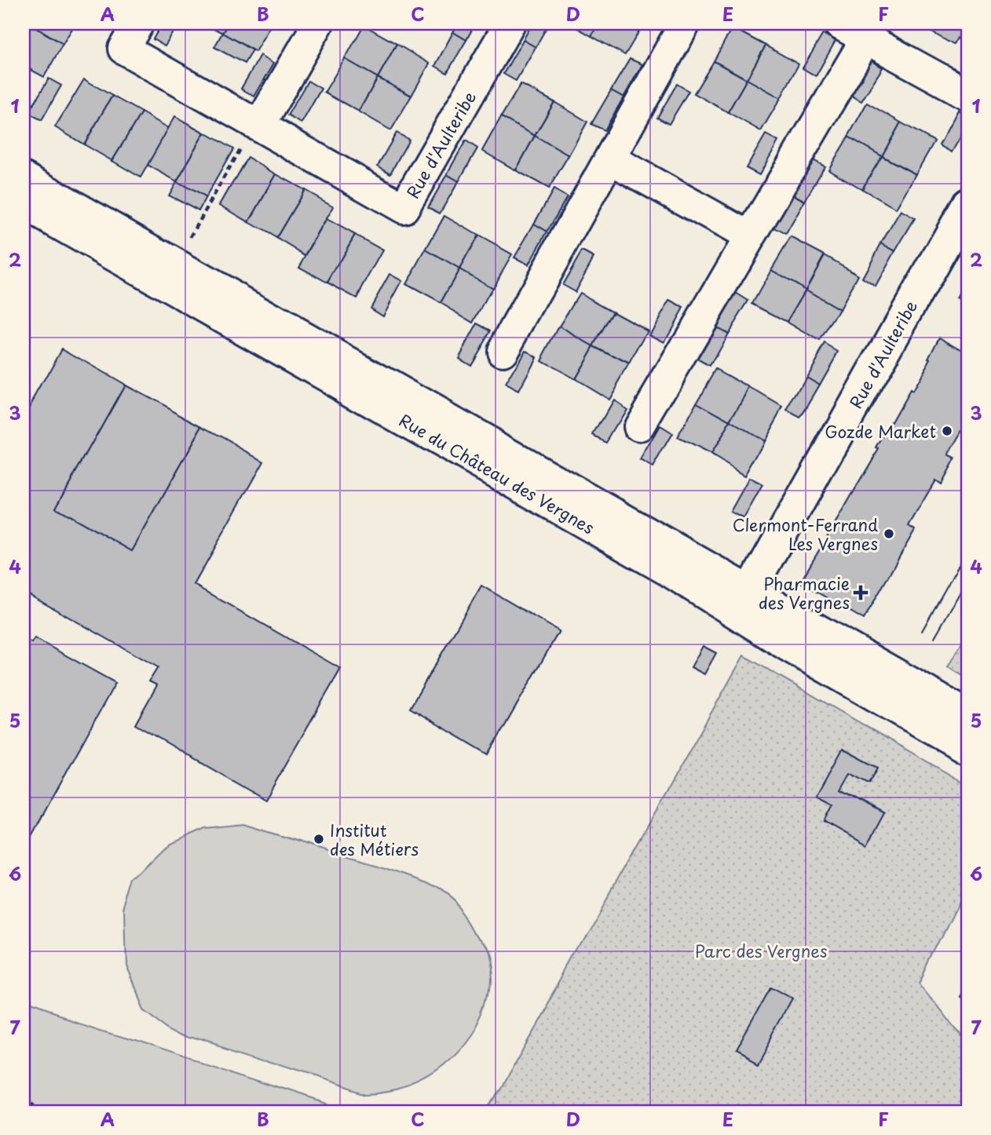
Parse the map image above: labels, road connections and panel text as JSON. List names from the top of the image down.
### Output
{
  "streets": {
    "street": ["Rue d'Aulteribe", "Rue du Château des Vergnes"]
  },
  "crossings": [
    ["Rue d'Aulteribe", "Rue du Château des Vergnes"]
  ],
  "parks": ["Parc des Vergnes"],
  "places": {
    "other": ["Gozde Market", "Clermont-Ferrand Les Vergnes", "Institut des Métiers"],
    "health": ["Pharmacie des Vergnes"]
  },
  "grid": {
    "columns": [
      "A",
      "B",
      "C",
      "D",
      "E",
      "F"
    ],
    "rows": [
      "1",
      "2",
      "3",
      "4",
      "5",
      "6",
      "7"
    ]
  }
}
